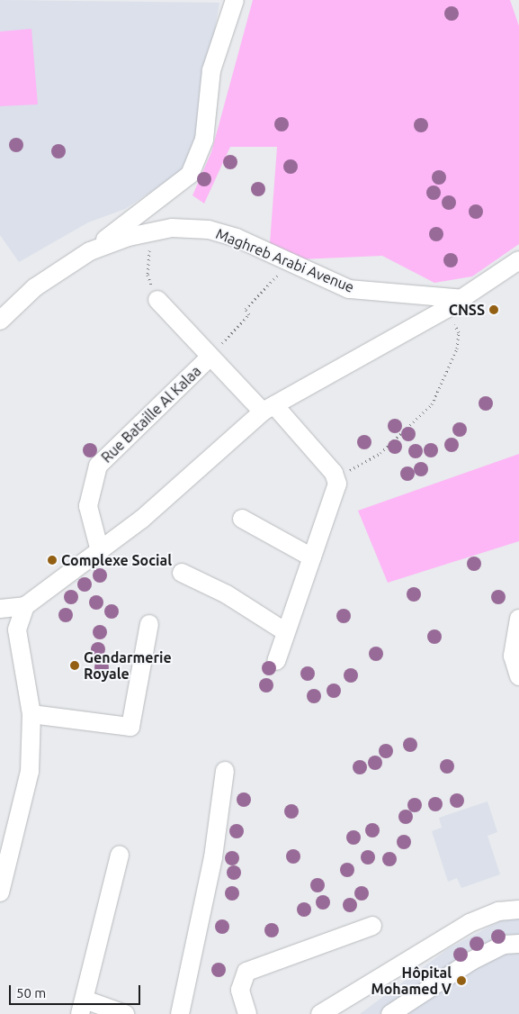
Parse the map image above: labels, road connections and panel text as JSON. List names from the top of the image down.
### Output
{
  "streets": {
    "street": ["Maghreb Arabi Avenue", "Rue Bataille Al Kalaa"]
  },
  "crossings": [
    ["Maghreb Arabi Avenue", "Rue Bataille Al Kalaa"]
  ],
  "places": [
    "CNSS",
    "Complexe Social",
    "Gendarmerie Royale",
    "Hôpital Mohamed V"
  ],
  "scale_bar": "50 m"
}
